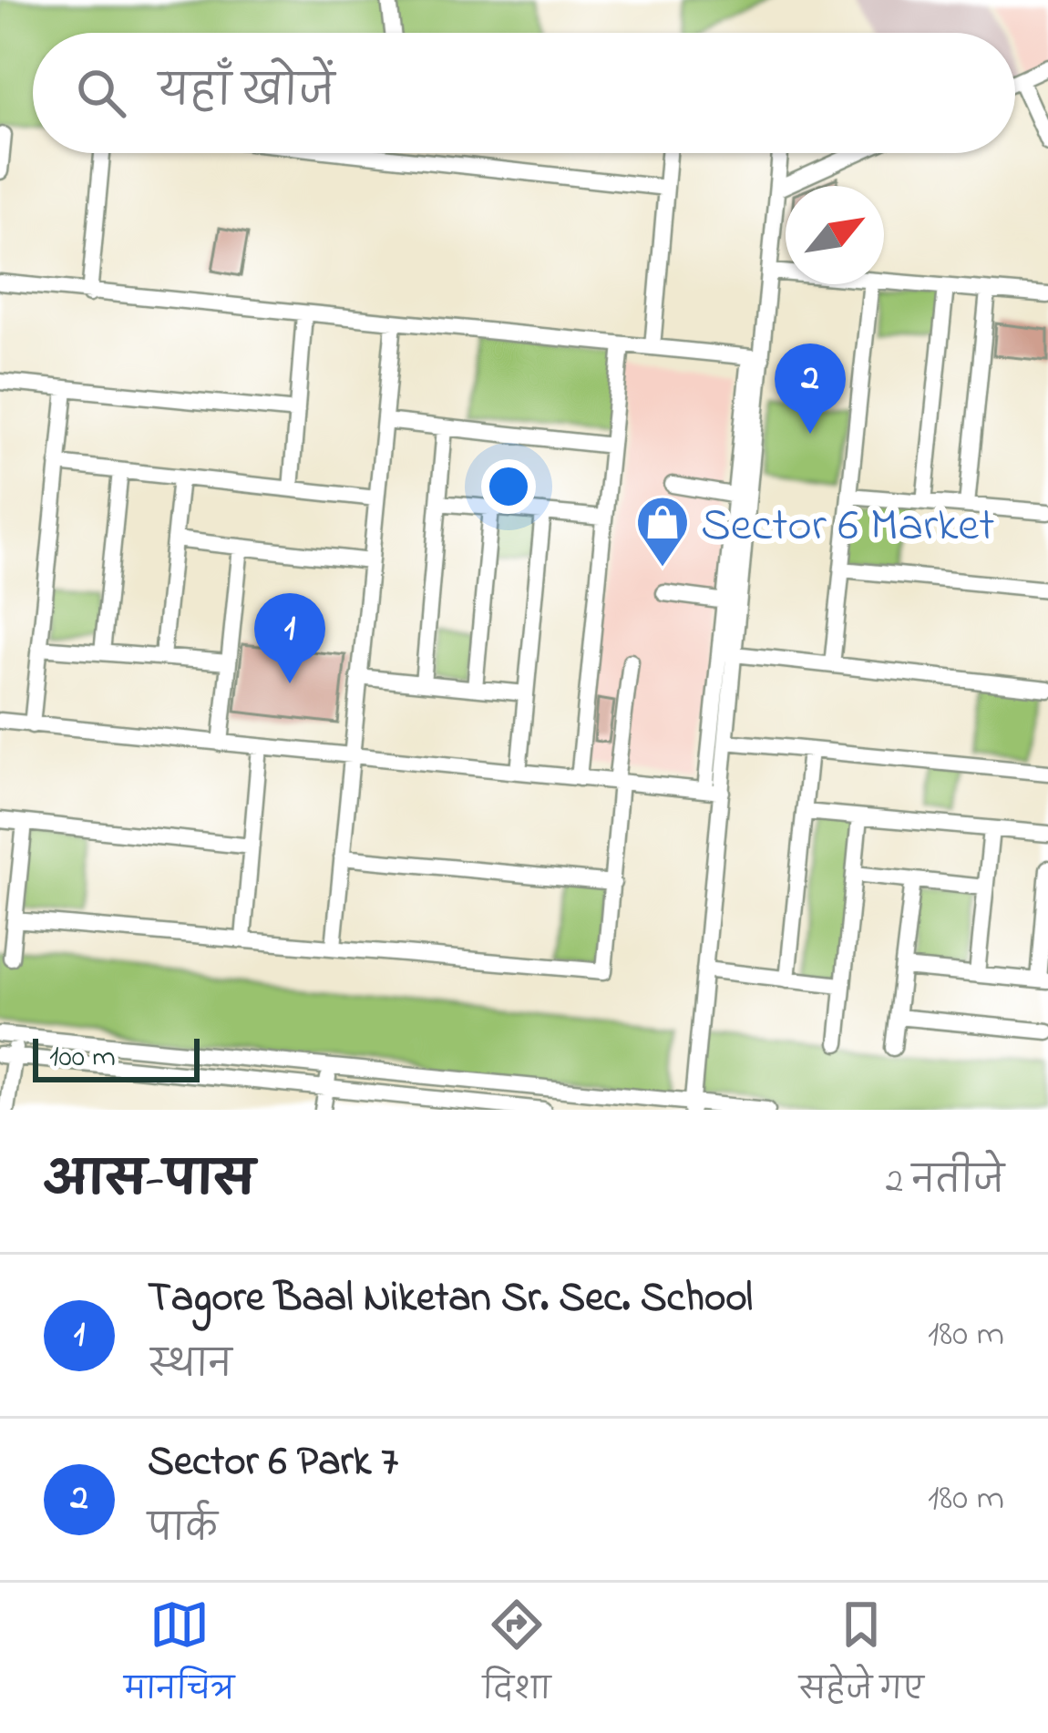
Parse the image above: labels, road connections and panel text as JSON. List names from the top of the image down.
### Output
{
  "places": {
    "shop": ["Sector 6 Market"]
  },
  "scale_bar": "100 m",
  "north": "top right",
  "page": {
    "search": "यहाँ खोजें",
    "pins": ["2", "1"],
    "scale": "100 m",
    "heading": ["आस-पास", "2 नतीजे"],
    "list": [
      {
        "mark": "1",
        "name": "Tagore Baal Niketan Sr. Sec. School",
        "note": "स्थान",
        "value": "180 m"
      },
      {
        "mark": "2",
        "name": "Sector 6 Park 7",
        "note": "पार्क",
        "value": "180 m"
      }
    ],
    "nav": ["मानचित्र", "दिशा", "सहेजे गए"]
  }
}
